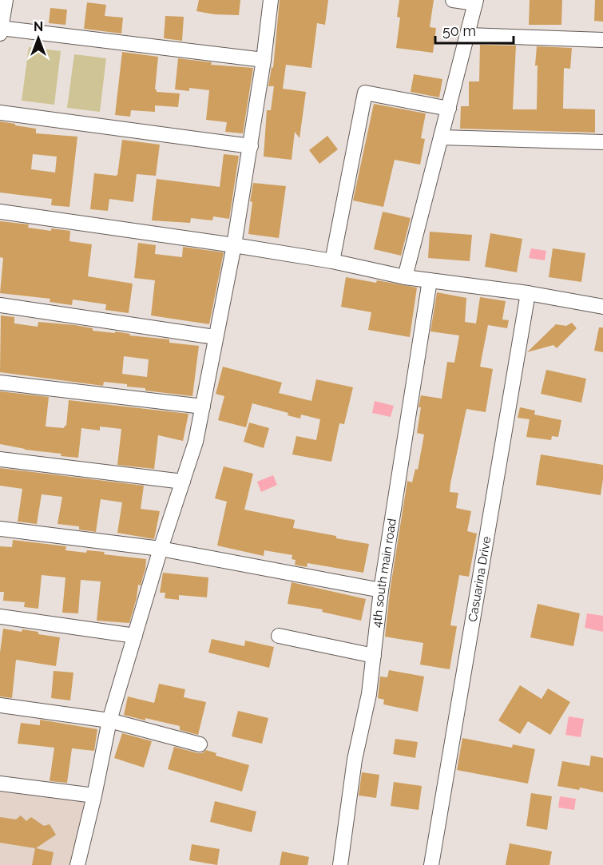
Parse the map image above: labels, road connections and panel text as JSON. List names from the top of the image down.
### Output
{
  "streets": {
    "street": ["4th south main road", "Casuarina Drive"]
  },
  "scale_bar": "50 m",
  "north": "top"
}
